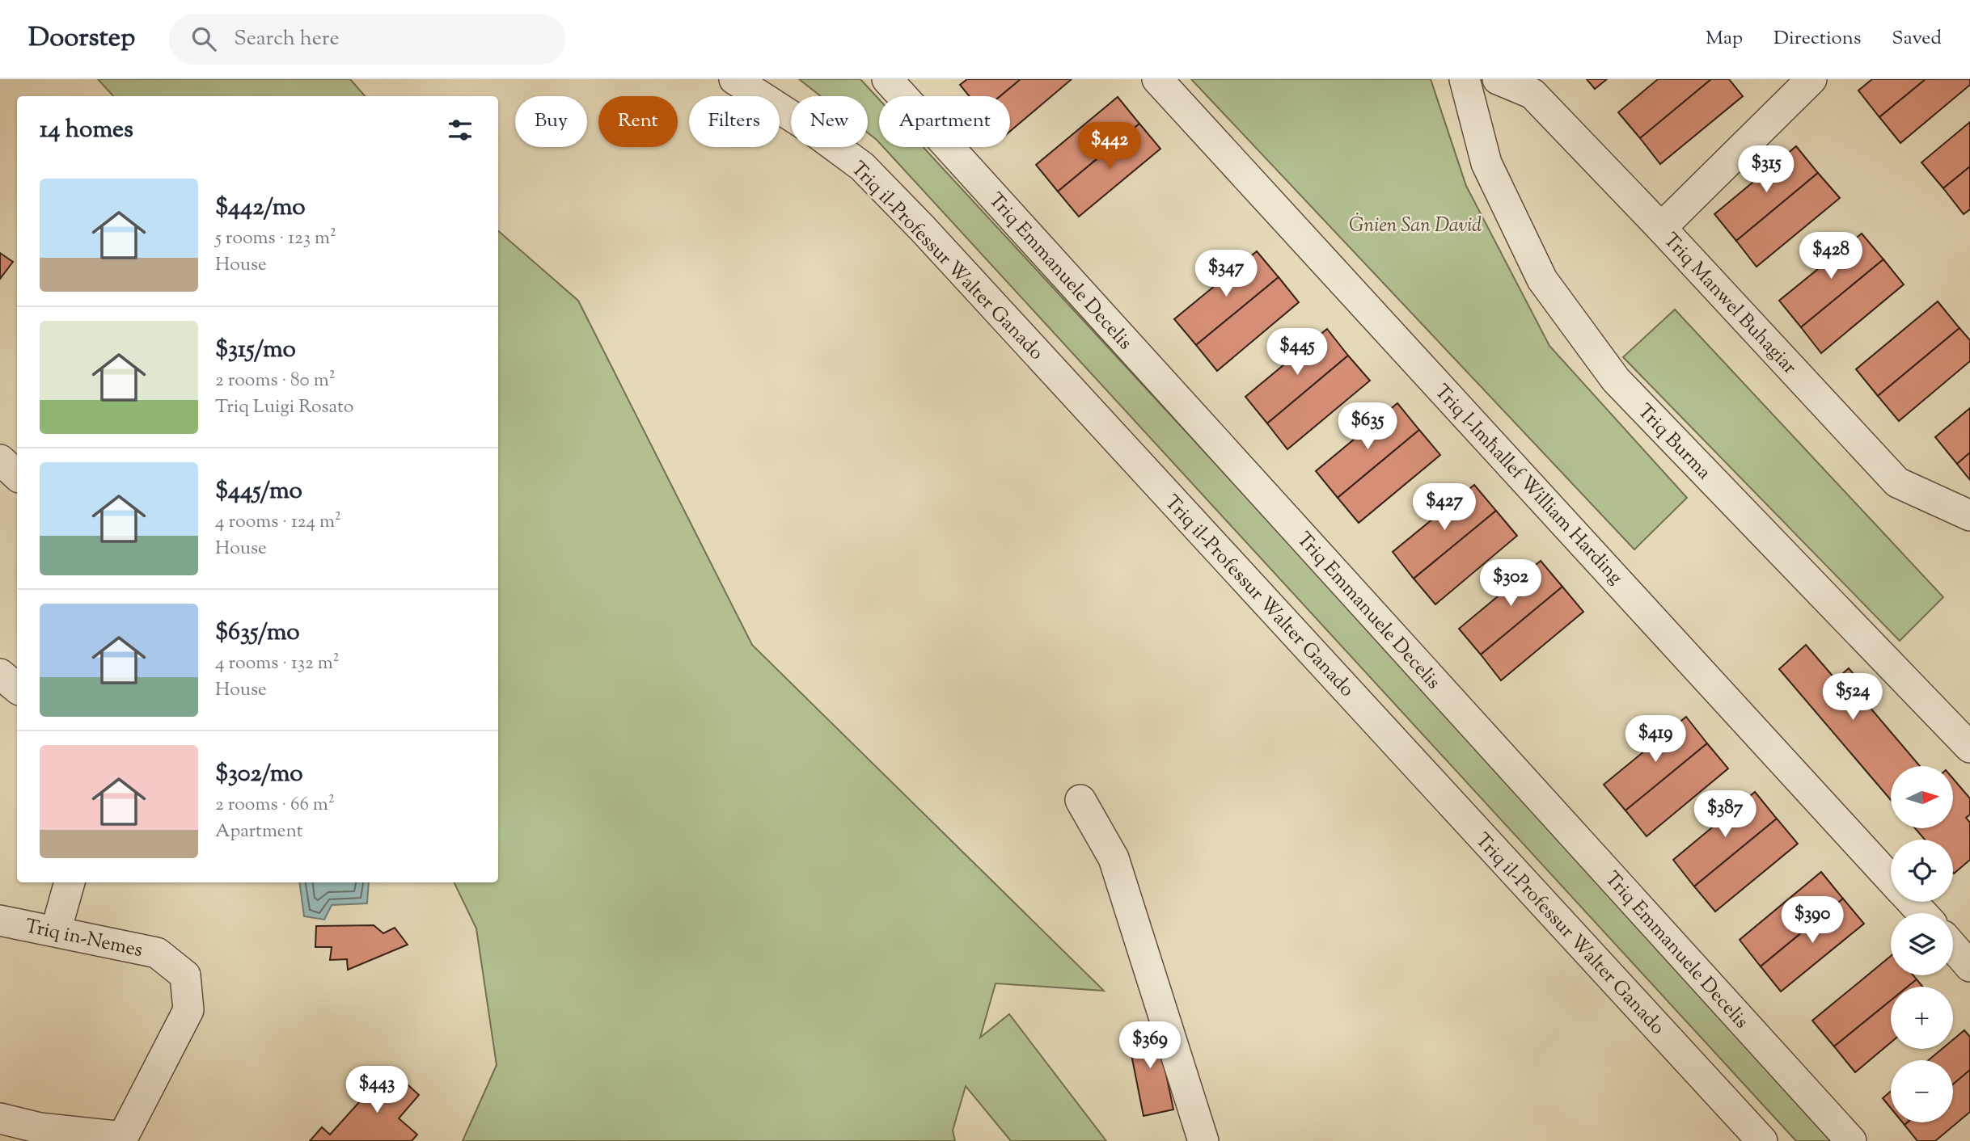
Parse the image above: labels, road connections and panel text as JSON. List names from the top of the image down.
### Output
{
  "streets": {
    "street": [
      "Triq il-Professur Walter Ganado",
      "Triq Emmanuele Decelis",
      "Triq Manwel Buhagiar",
      "Triq Burma",
      "Triq l-Imħallef William Harding",
      "Triq in-Nemes"
    ]
  },
  "parks": ["Ġnien San David"],
  "north": "right",
  "page": {
    "header": "Doorstep",
    "search": "Search here",
    "nav": ["Map", "Directions", "Saved"],
    "chip": [
      "Buy",
      "Rent",
      "Filters",
      "New",
      "Apartment"
    ],
    "heading": "14 homes",
    "price": [
      "$442",
      "$315",
      "$428",
      "$347",
      "$445",
      "$635",
      "$427",
      "$302",
      "$524",
      "$419",
      "$387",
      "$390",
      "$369",
      "$443"
    ],
    "list": [
      {
        "name": "$442/mo",
        "note": "5 rooms · 123 m² · House"
      },
      {
        "name": "$315/mo",
        "note": "2 rooms · 80 m² · Triq Luigi Rosato"
      },
      {
        "name": "$445/mo",
        "note": "4 rooms · 124 m² · House"
      },
      {
        "name": "$635/mo",
        "note": "4 rooms · 132 m² · House"
      },
      {
        "name": "$302/mo",
        "note": "2 rooms · 66 m² · Apartment"
      }
    ],
    "map_buttons": ["+", "−"]
  }
}
